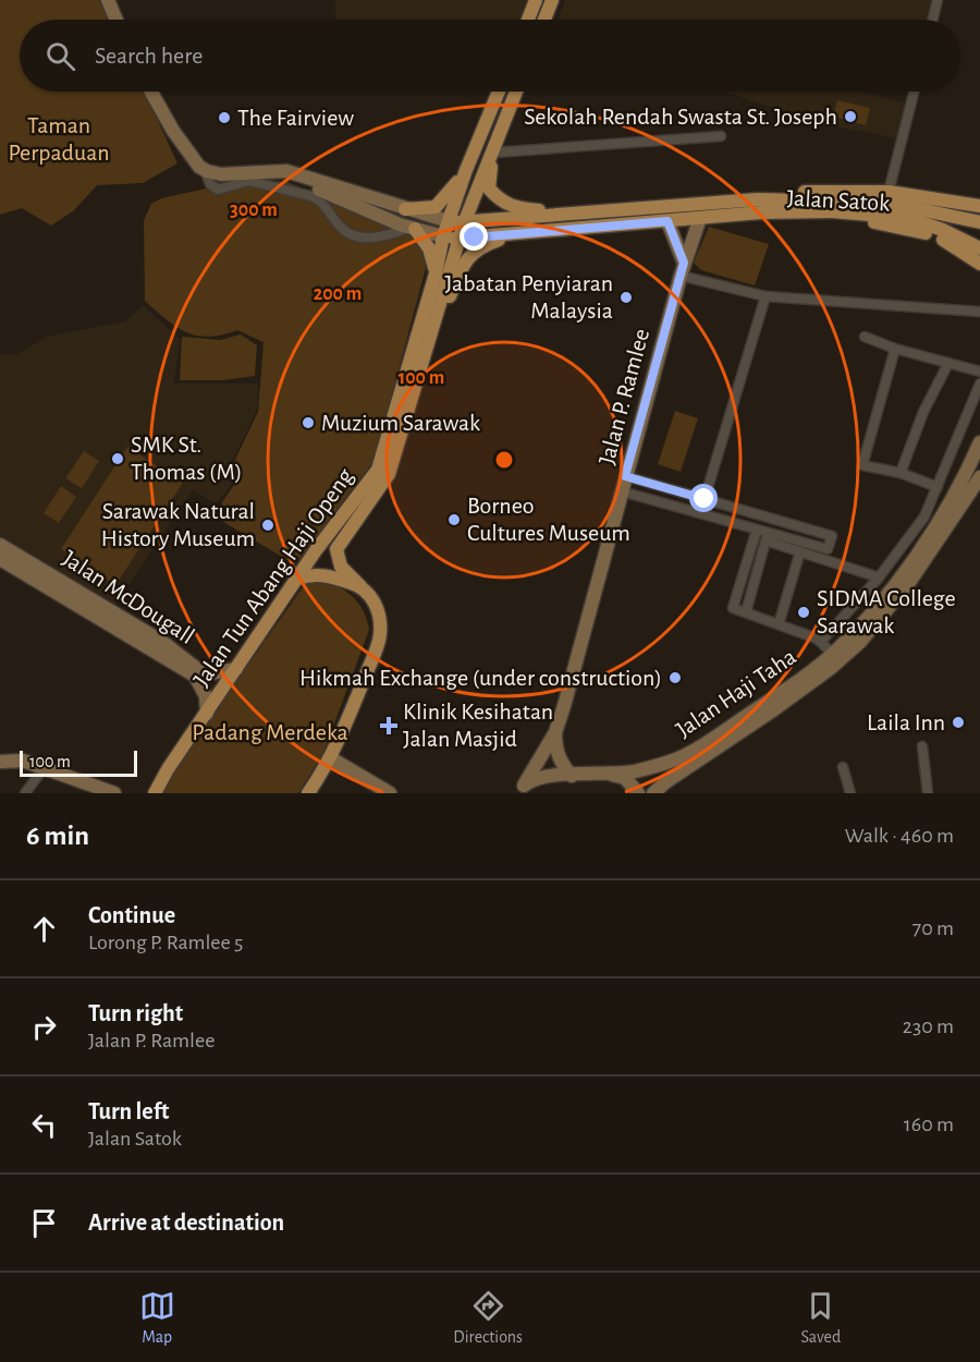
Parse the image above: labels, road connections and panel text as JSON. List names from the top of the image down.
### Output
{
  "streets": {
    "main road": [
      "Jalan Satok",
      "Jalan P. Ramlee",
      "Jalan Tun Abang Haji Openg",
      "Jalan McDougall",
      "Jalan Haji Taha"
    ]
  },
  "crossings": [
    ["Jalan Satok", "Jalan P. Ramlee"],
    ["Jalan Satok", "Jalan Tun Abang Haji Openg"],
    ["Jalan P. Ramlee", "Jalan Haji Taha"],
    ["Jalan Tun Abang Haji Openg", "Jalan McDougall"]
  ],
  "parks": ["Taman Perpaduan", "Padang Merdeka"],
  "places": {
    "other": [
      "Sekolah Rendah Swasta St. Joseph",
      "The Fairview",
      "Jabatan Penyiaran Malaysia",
      "Muzium Sarawak",
      "SMK St. Thomas (M)",
      "Borneo Cultures Museum",
      "Sarawak Natural History Museum",
      "SIDMA College Sarawak",
      "Hikmah Exchange (under construction)",
      "Laila Inn"
    ],
    "health": ["Klinik Kesihatan Jalan Masjid"]
  },
  "scale_bar": "100 m",
  "page": {
    "search": "Search here",
    "scale": "100 m",
    "heading": ["6 min", "Walk · 460 m"],
    "list": [
      ["Continue", "Lorong P. Ramlee 5", "70 m"],
      ["Turn right", "Jalan P. Ramlee", "230 m"],
      ["Turn left", "Jalan Satok", "160 m"],
      "Arrive at destination"
    ],
    "nav": ["Map", "Directions", "Saved"]
  },
  "rings": ["300 m", "200 m", "100 m"]
}
